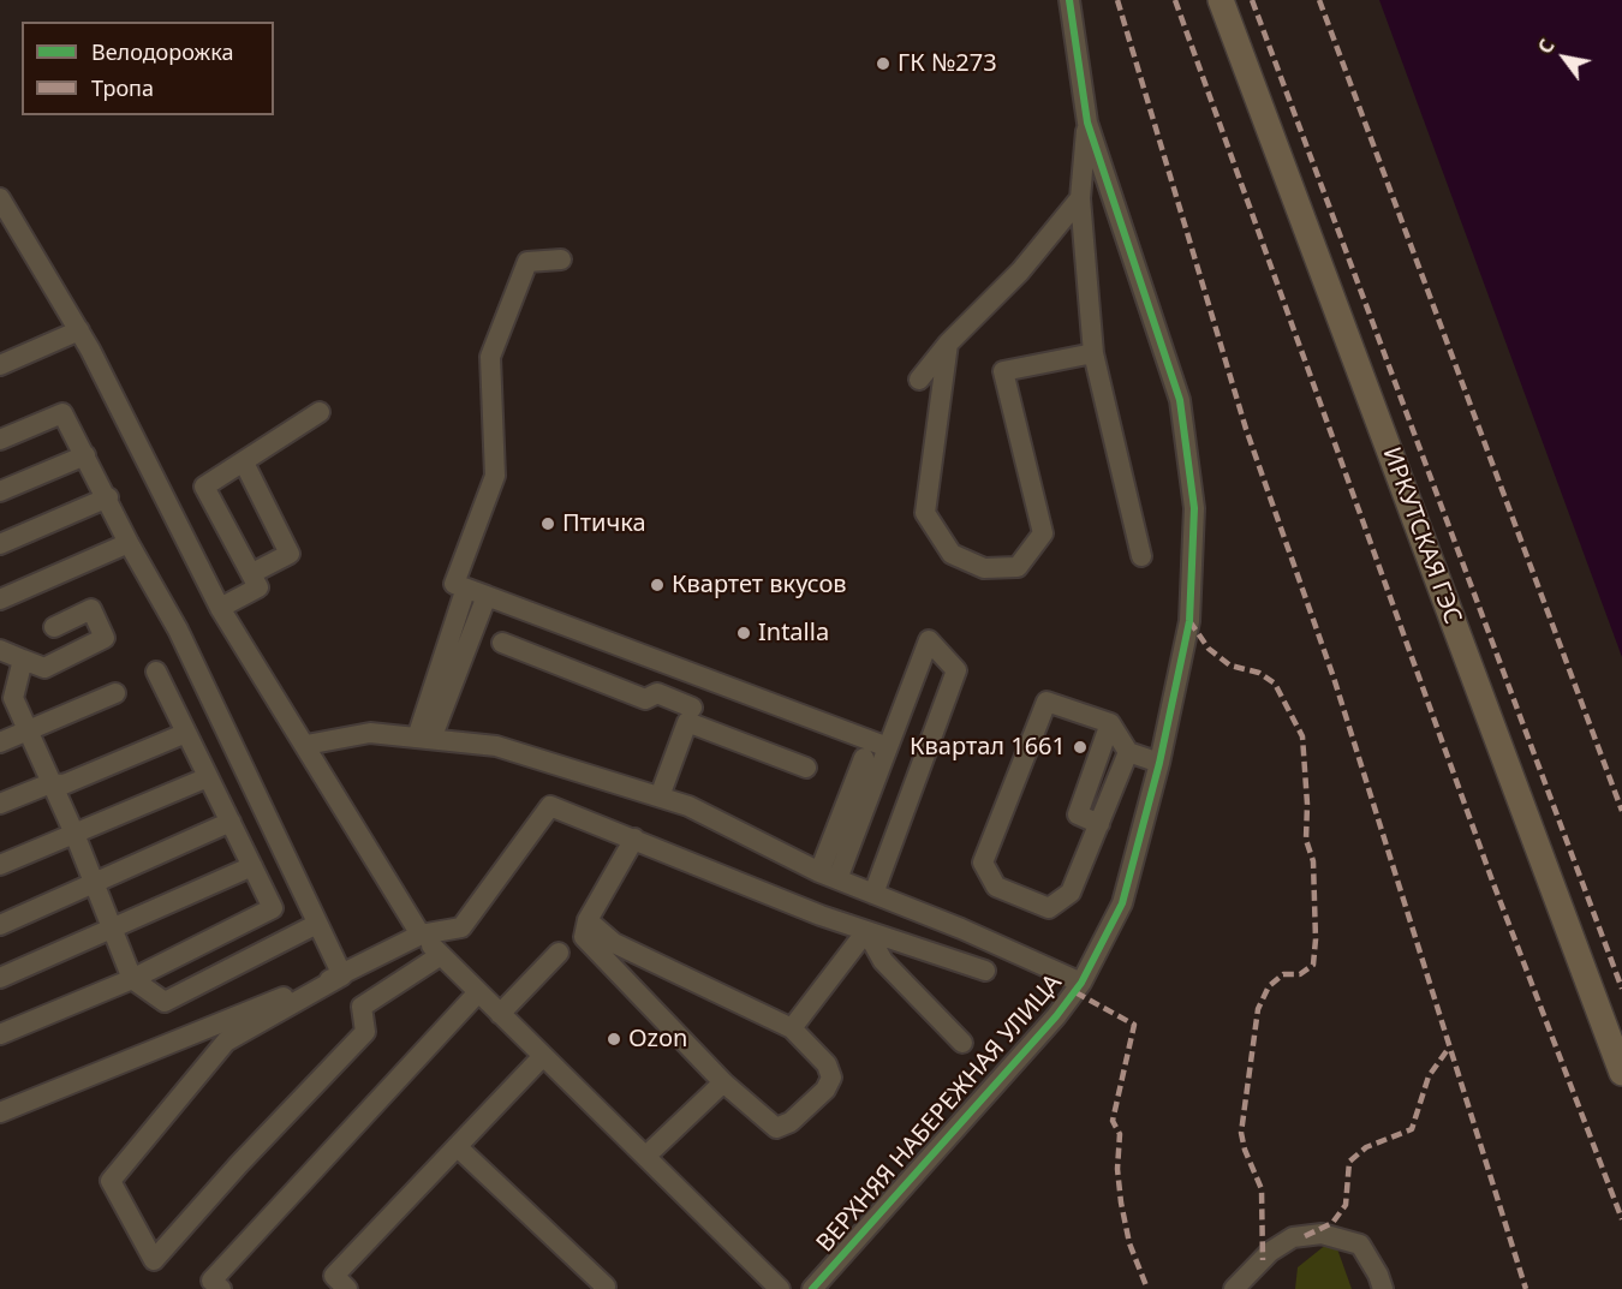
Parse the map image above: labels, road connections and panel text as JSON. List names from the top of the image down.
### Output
{
  "streets": {
    "main road": ["ИРКУТСКАЯ ГЭС"],
    "street": ["ВЕРХНЯЯ НАБЕРЕЖНАЯ УЛИЦА"]
  },
  "places": [
    "ГК №273",
    "Птичка",
    "Квартет вкусов",
    "Intalla",
    "Квартал 1661",
    "Ozon"
  ],
  "legend": ["Велодорожка", "Тропа"],
  "north": "top left"
}
